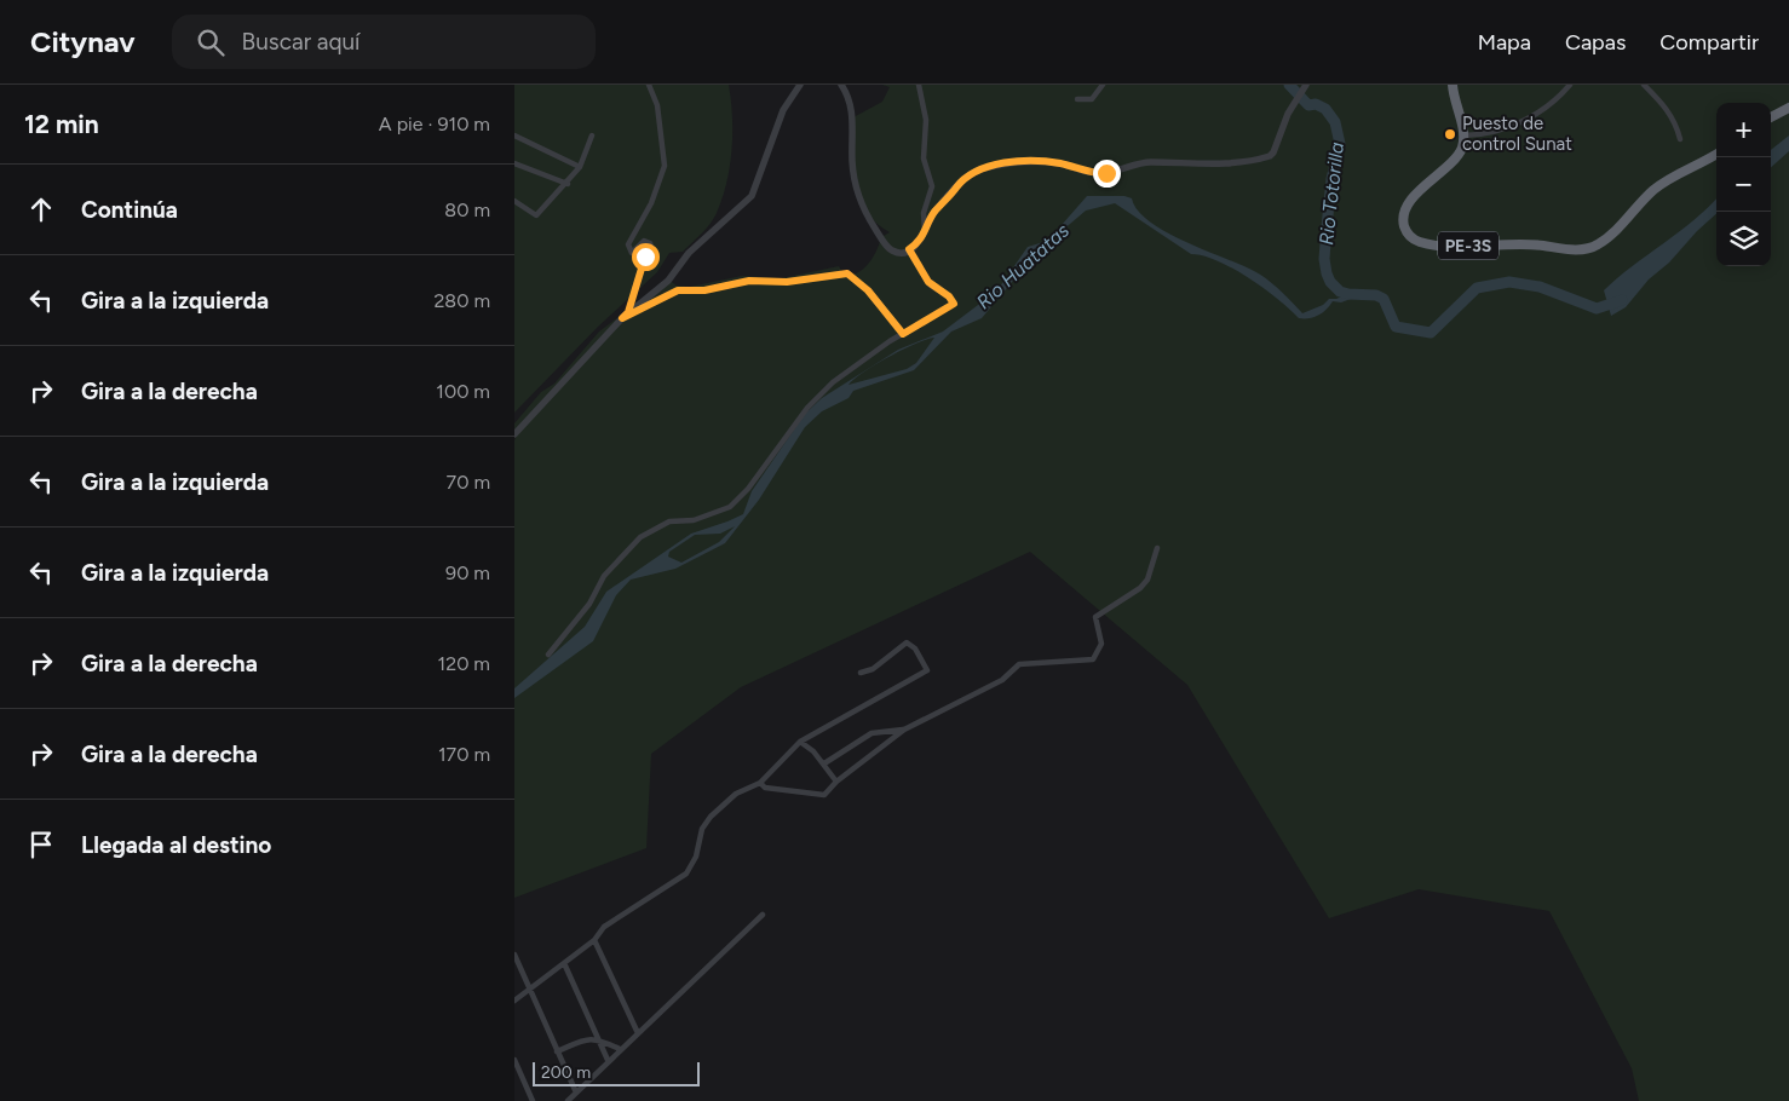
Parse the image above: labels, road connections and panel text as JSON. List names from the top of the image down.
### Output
{
  "streets": {
    "highway": ["PE-3S"]
  },
  "water": ["Rio Totorilla", "Rio Huatatas"],
  "places": ["Puesto de control Sunat"],
  "scale_bar": "200 m",
  "page": {
    "header": "Citynav",
    "search": "Buscar aquí",
    "nav": ["Mapa", "Capas", "Compartir"],
    "heading": ["12 min", "A pie · 910 m"],
    "map_buttons": ["+", "−"],
    "list": [
      ["Continúa", "80 m"],
      ["Gira a la izquierda", "280 m"],
      ["Gira a la derecha", "100 m"],
      ["Gira a la izquierda", "70 m"],
      ["Gira a la izquierda", "90 m"],
      ["Gira a la derecha", "120 m"],
      ["Gira a la derecha", "170 m"],
      "Llegada al destino"
    ],
    "scale": "200 m"
  }
}
